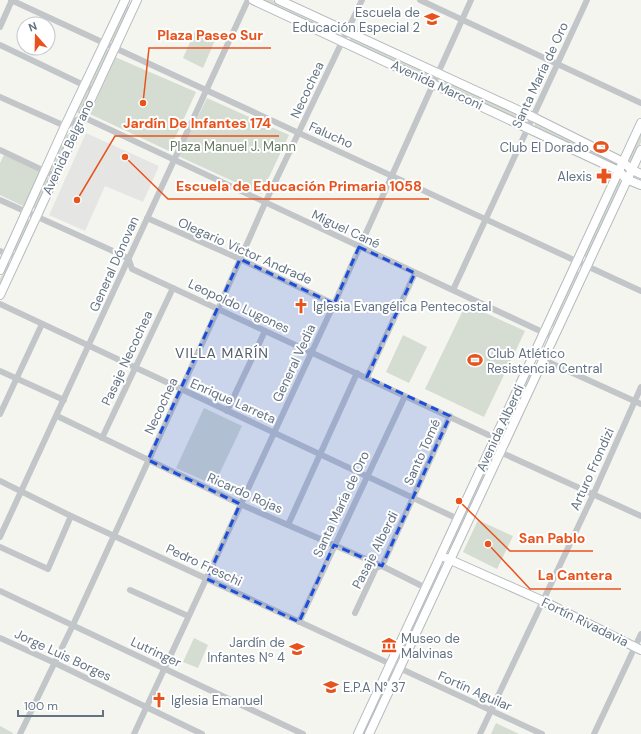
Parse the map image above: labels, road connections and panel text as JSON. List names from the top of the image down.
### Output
{
  "streets": {
    "main road": [
      "Avenida Marconi",
      "Avenida Belgrano",
      "Avenida Alberdi",
      "Fortín Rivadavia"
    ],
    "street": [
      "Santa María de Oro",
      "Necochea",
      "Falucho",
      "Miguel Cané",
      "Olegario Víctor Andrade",
      "General Dónovan",
      "Leopoldo Lugones",
      "Pasaje Necochea",
      "General Vedia",
      "Enrique Larreta",
      "Santo Tomé",
      "Arturo Frondizi",
      "Ricardo Rojas",
      "Pasaje Alberdi",
      "Pedro Freschi",
      "Lutringer",
      "Jorge Luis Borges",
      "Fortín Aguilar"
    ]
  },
  "crossings": [
    ["Santa María de Oro", "Avenida Marconi"],
    ["Santa María de Oro", "Falucho"],
    ["Santa María de Oro", "Miguel Cané"],
    ["Santa María de Oro", "Leopoldo Lugones"],
    ["Santa María de Oro", "Enrique Larreta"],
    ["Santa María de Oro", "Ricardo Rojas"],
    ["Santa María de Oro", "Pedro Freschi"],
    ["Avenida Marconi", "Necochea"],
    ["Avenida Marconi", "General Vedia"],
    ["Avenida Marconi", "Avenida Alberdi"],
    ["Necochea", "Falucho"],
    ["Necochea", "Miguel Cané"],
    ["Necochea", "Olegario Víctor Andrade"],
    ["Necochea", "Leopoldo Lugones"],
    ["Necochea", "Enrique Larreta"],
    ["Necochea", "Ricardo Rojas"],
    ["Necochea", "Pedro Freschi"],
    ["Necochea", "Lutringer"],
    ["Necochea", "Jorge Luis Borges"],
    ["Falucho", "Avenida Belgrano"],
    ["Falucho", "General Dónovan"],
    ["Falucho", "General Vedia"],
    ["Falucho", "Avenida Alberdi"],
    ["Avenida Belgrano", "Miguel Cané"],
    ["Avenida Belgrano", "Leopoldo Lugones"],
    ["Miguel Cané", "General Dónovan"],
    ["Miguel Cané", "General Vedia"],
    ["Miguel Cané", "Avenida Alberdi"],
    ["Olegario Víctor Andrade", "General Dónovan"],
    ["Olegario Víctor Andrade", "General Vedia"],
    ["General Dónovan", "Leopoldo Lugones"],
    ["General Dónovan", "Enrique Larreta"],
    ["General Dónovan", "Ricardo Rojas"],
    ["General Dónovan", "Pedro Freschi"],
    ["Leopoldo Lugones", "Pasaje Necochea"],
    ["Leopoldo Lugones", "General Vedia"],
    ["Leopoldo Lugones", "Avenida Alberdi"],
    ["Leopoldo Lugones", "Santo Tomé"],
    ["Pasaje Necochea", "Enrique Larreta"],
    ["Pasaje Necochea", "Ricardo Rojas"],
    ["General Vedia", "Enrique Larreta"],
    ["General Vedia", "Ricardo Rojas"],
    ["General Vedia", "Pedro Freschi"],
    ["General Vedia", "Lutringer"],
    ["General Vedia", "Jorge Luis Borges"],
    ["Enrique Larreta", "Avenida Alberdi"],
    ["Enrique Larreta", "Santo Tomé"],
    ["Enrique Larreta", "Pasaje Alberdi"],
    ["Avenida Alberdi", "Ricardo Rojas"],
    ["Avenida Alberdi", "Pedro Freschi"],
    ["Avenida Alberdi", "Fortín Rivadavia"],
    ["Avenida Alberdi", "Fortín Aguilar"],
    ["Santo Tomé", "Pasaje Alberdi"],
    ["Arturo Frondizi", "Fortín Rivadavia"],
    ["Arturo Frondizi", "Fortín Aguilar"],
    ["Ricardo Rojas", "Pasaje Alberdi"],
    ["Pedro Freschi", "Fortín Aguilar"]
  ],
  "districts": ["VILLA MARÍN"],
  "parks": ["Plaza Manuel J. Mann"],
  "places": {
    "school or university": ["Escuela de Educación Especial 2", "Jardín de Infantes Nº 4", "E.P.A N° 37"],
    "other": [
      "Plaza Paseo Sur",
      "Escuela de Educación Primaria 1058",
      "Jardín De Infantes 174",
      "San Pablo",
      "La Cantera"
    ],
    "sports": ["Club El Dorado", "Club Atlético Resistencia Central"],
    "pharmacy": ["Alexis"],
    "church": ["Iglesia Evangélica Pentecostal", "Iglesia Emanuel"],
    "museum": ["Museo de Malvinas"]
  },
  "scale_bar": "100 m",
  "north": "top"
}
